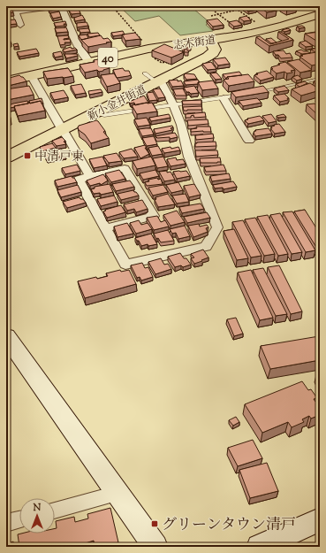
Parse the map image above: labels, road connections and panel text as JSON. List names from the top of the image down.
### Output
{
  "streets": {
    "main road": ["志木街道", "40", "新小金井街道"]
  },
  "crossings": [
    ["志木街道", "新小金井街道"]
  ],
  "places": {
    "transit": ["中清戸東", "グリーンタウン清戸"]
  },
  "north": "top"
}
